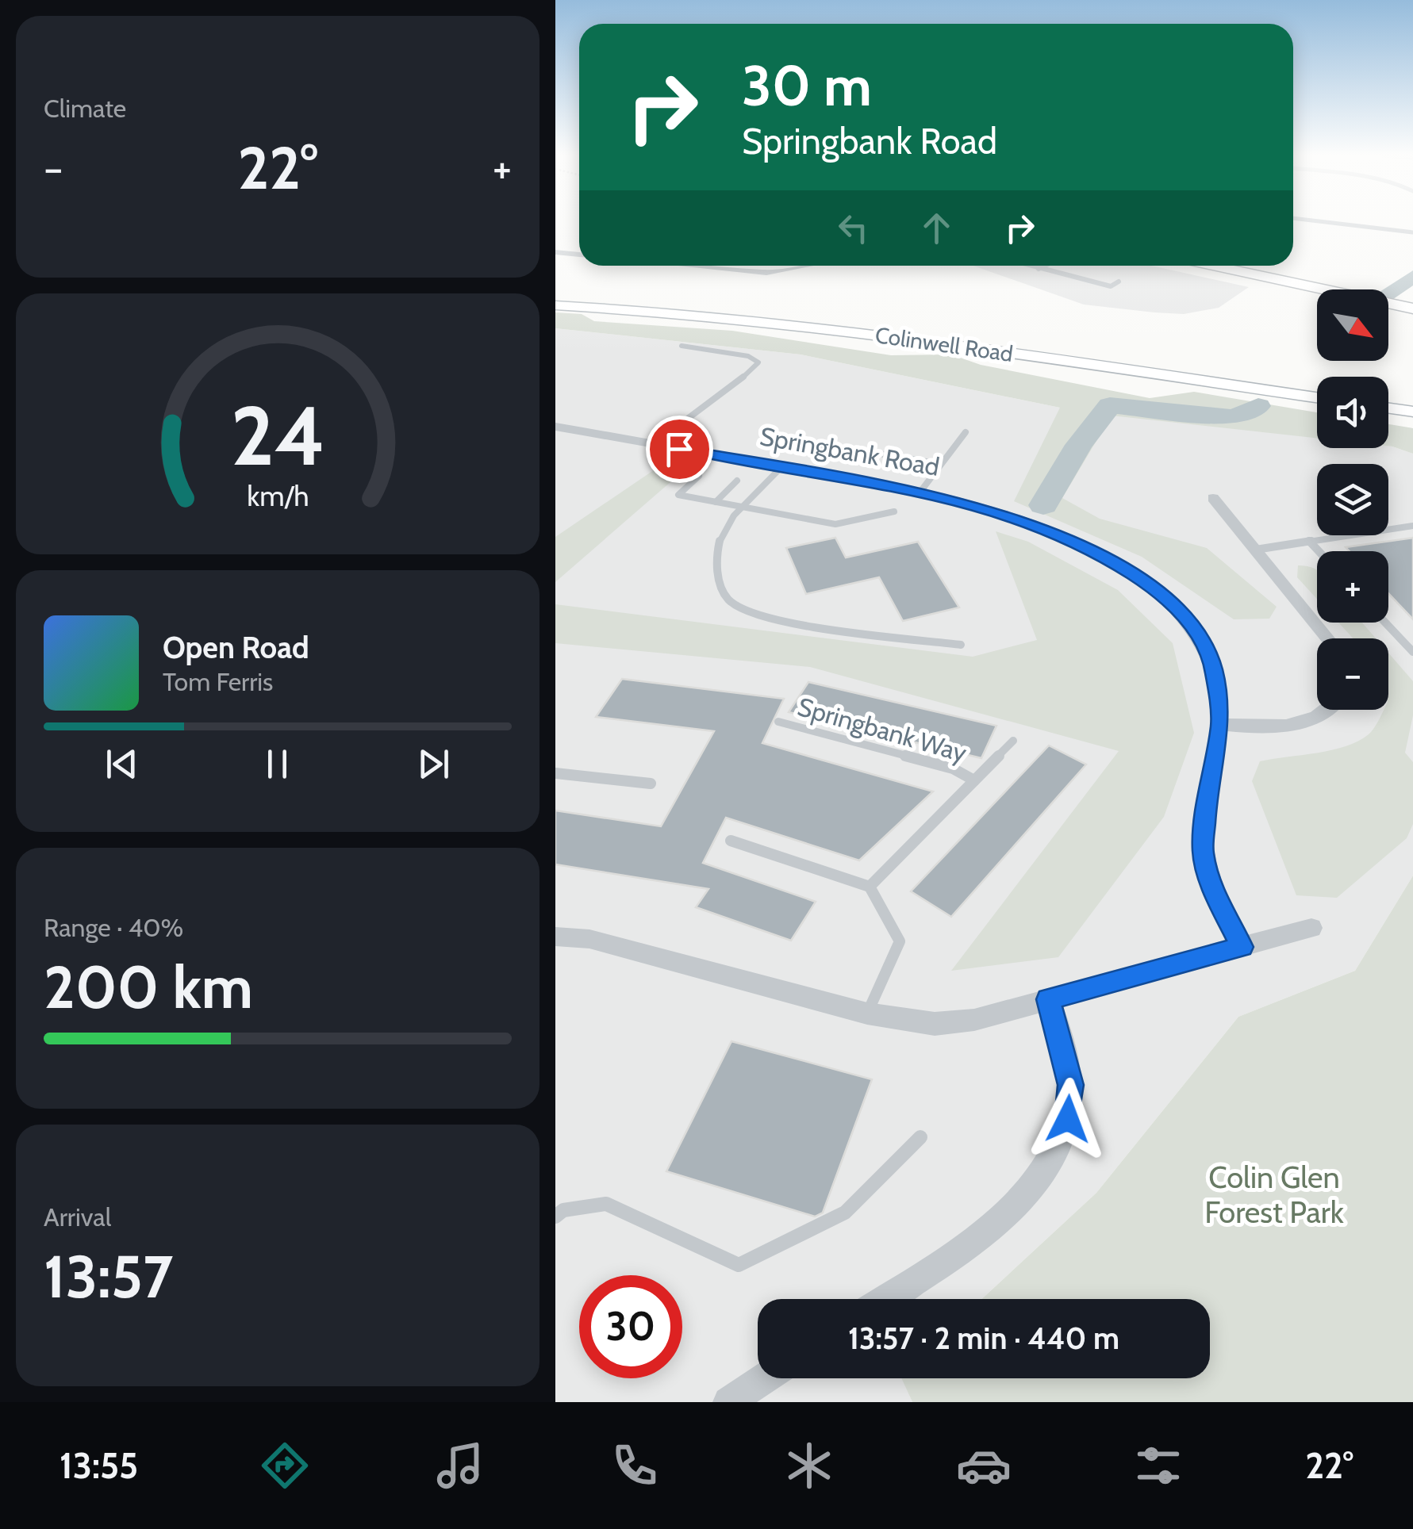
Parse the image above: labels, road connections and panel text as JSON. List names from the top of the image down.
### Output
{
  "streets": {
    "street": ["Colinwell Road", "Springbank Road"],
    "lane": ["Springbank Way"]
  },
  "parks": ["Colin Glen Forest Park"],
  "north": "bottom right",
  "page": {
    "tile": [
      "Climate",
      ["Range · 40%", "200 km"],
      ["Arrival", "13:57"]
    ],
    "turn": ["30 m", "Springbank Road"],
    "heat": ["−", "22°", "+"],
    "map_buttons": ["+", "−"],
    "song": ["Open Road", "Tom Ferris"],
    "limit": "30",
    "trip": "13:57 · 2 min · 440 m",
    "tabs": ["13:55", "22°"],
    "gauge": ["24", "km/h"]
  }
}
